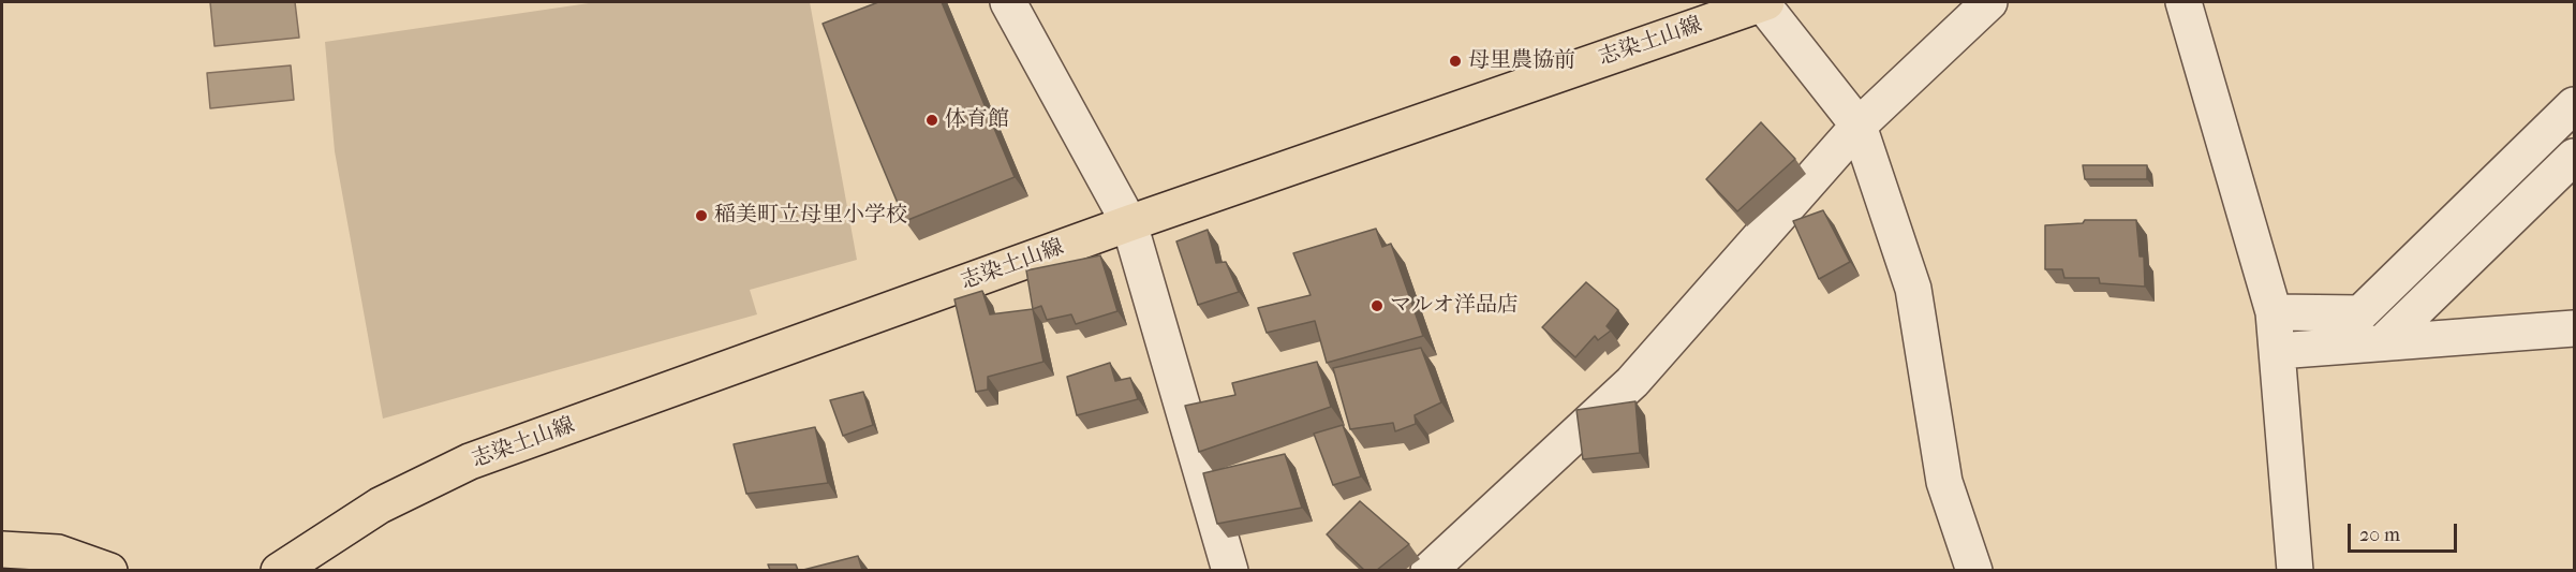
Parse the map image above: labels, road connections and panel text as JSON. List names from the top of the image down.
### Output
{
  "streets": {
    "main road": ["志染土山線"]
  },
  "places": [
    "母里農協前",
    "体育館",
    "稲美町立母里小学校",
    "マルオ洋品店"
  ],
  "scale_bar": "20 m"
}
